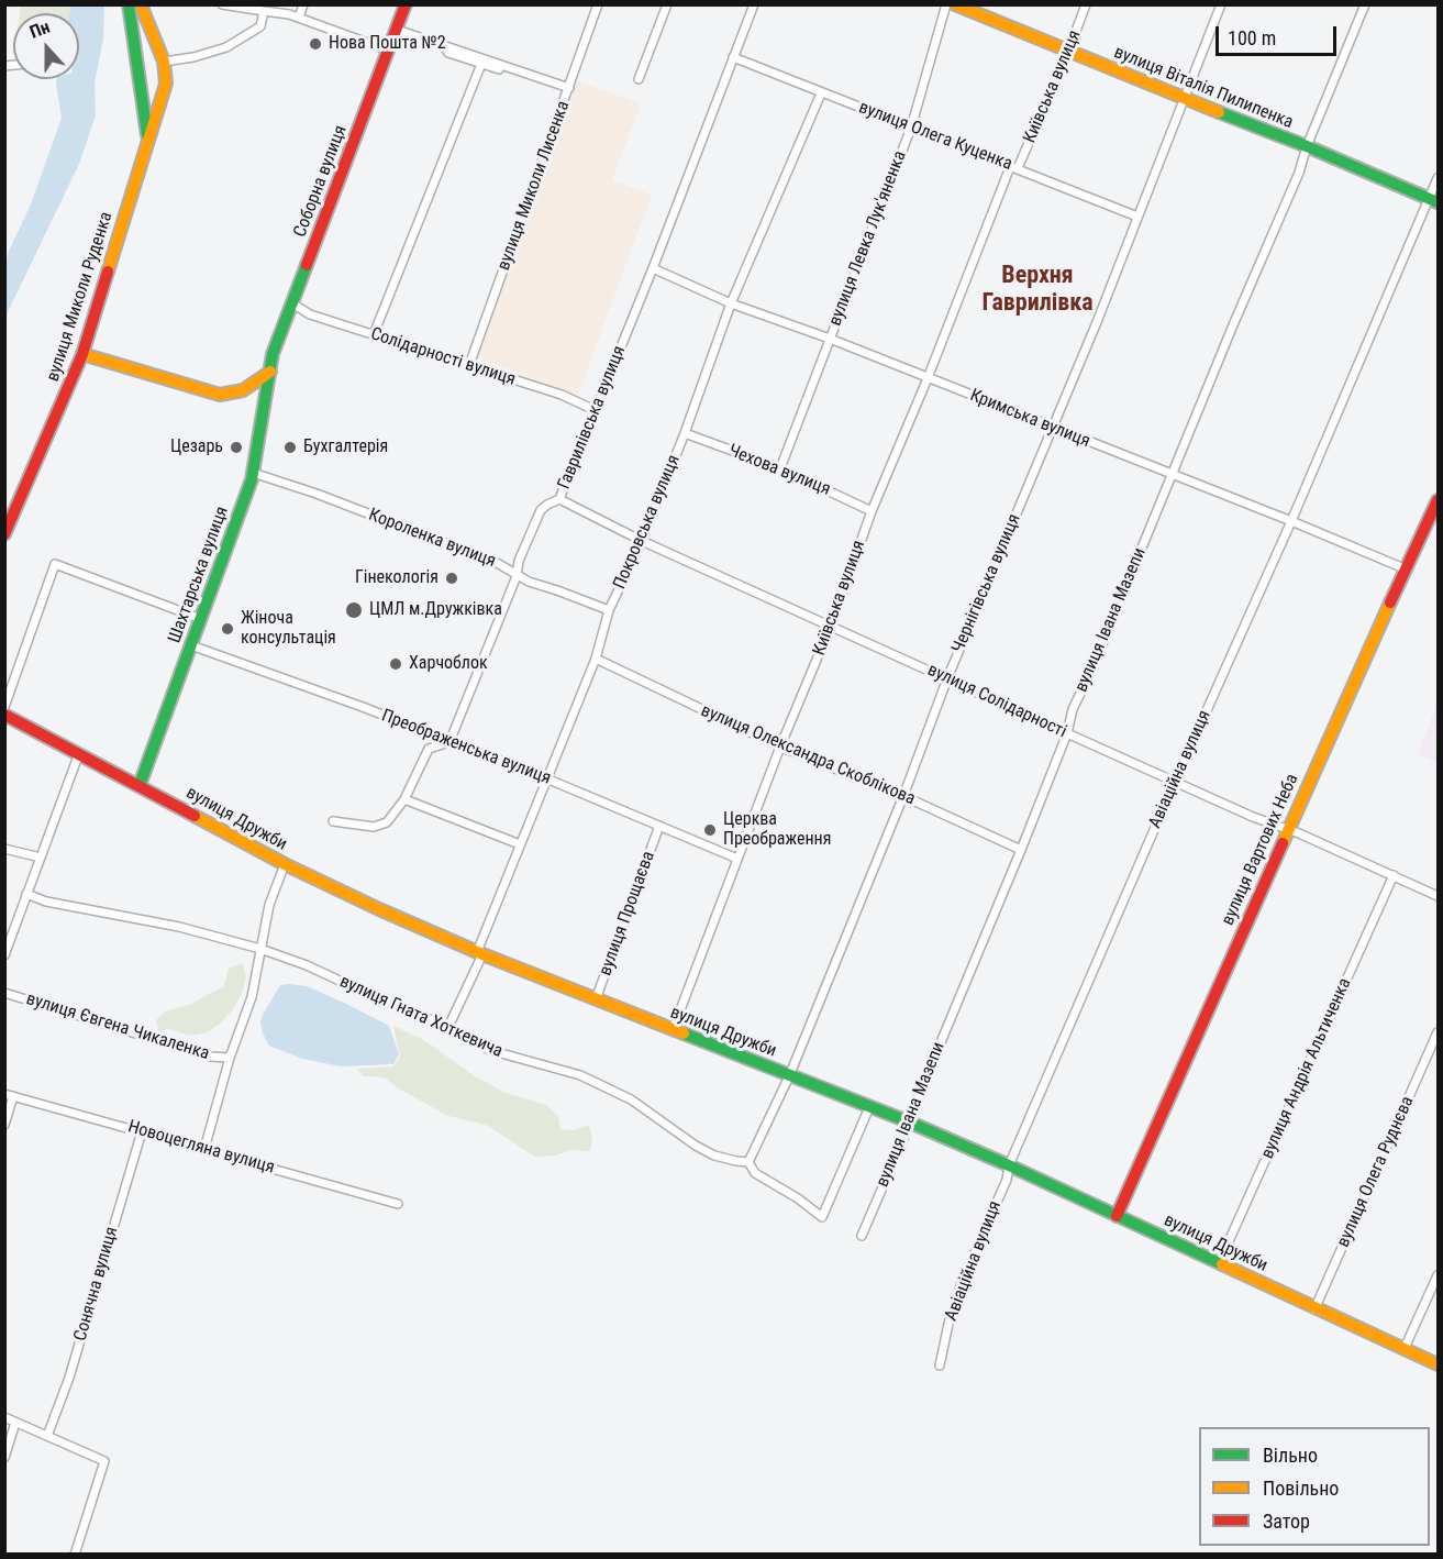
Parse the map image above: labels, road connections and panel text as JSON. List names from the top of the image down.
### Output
{
  "streets": {
    "street": [
      "Київська вулиця",
      "вулиця Віталія Пилипенка",
      "вулиця Олега Куценка",
      "Соборна вулиця",
      "вулиця Миколи Лисенка",
      "вулиця Левка Лук'яненка",
      "вулиця Миколи Руденка",
      "Солідарності вулиця",
      "Гаврилівська вулиця",
      "Кримська вулиця",
      "Чехова вулиця",
      "Покровська вулиця",
      "Короленка вулиця",
      "Шахтарська вулиця",
      "Чернігівська вулиця",
      "вулиця Івана Мазепи",
      "вулиця Солідарності",
      "Преображенська вулиця",
      "вулиця Олександра Скоблікова",
      "Авіаційна вулиця",
      "вулиця Дружби",
      "вулиця Вартових Неба",
      "вулиця Прощаєва",
      "вулиця Гната Хоткевича",
      "вулиця Євгена Чикаленка",
      "вулиця Андрія Альтиченка",
      "Новоцегляна вулиця",
      "вулиця Олега Руднєва",
      "Сонячна вулиця"
    ]
  },
  "crossings": [
    ["Київська вулиця", "вулиця Віталія Пилипенка"],
    ["Київська вулиця", "вулиця Олега Куценка"],
    ["Київська вулиця", "Кримська вулиця"],
    ["Київська вулиця", "Чехова вулиця"],
    ["Київська вулиця", "вулиця Солідарності"],
    ["Київська вулиця", "Преображенська вулиця"],
    ["Київська вулиця", "вулиця Олександра Скоблікова"],
    ["Київська вулиця", "вулиця Дружби"],
    ["вулиця Віталія Пилипенка", "Чернігівська вулиця"],
    ["вулиця Віталія Пилипенка", "вулиця Івана Мазепи"],
    ["вулиця Віталія Пилипенка", "Авіаційна вулиця"],
    ["вулиця Олега Куценка", "вулиця Левка Лук'яненка"],
    ["вулиця Олега Куценка", "Гаврилівська вулиця"],
    ["вулиця Олега Куценка", "Покровська вулиця"],
    ["вулиця Олега Куценка", "Чернігівська вулиця"],
    ["Соборна вулиця", "Солідарності вулиця"],
    ["Соборна вулиця", "Шахтарська вулиця"],
    ["вулиця Миколи Лисенка", "Солідарності вулиця"],
    ["вулиця Левка Лук'яненка", "Кримська вулиця"],
    ["вулиця Левка Лук'яненка", "Чехова вулиця"],
    ["Солідарності вулиця", "Гаврилівська вулиця"],
    ["Гаврилівська вулиця", "Кримська вулиця"],
    ["Гаврилівська вулиця", "Короленка вулиця"],
    ["Гаврилівська вулиця", "вулиця Солідарності"],
    ["Гаврилівська вулиця", "Преображенська вулиця"],
    ["Кримська вулиця", "Покровська вулиця"],
    ["Кримська вулиця", "Чернігівська вулиця"],
    ["Кримська вулиця", "вулиця Івана Мазепи"],
    ["Кримська вулиця", "Авіаційна вулиця"],
    ["Кримська вулиця", "вулиця Вартових Неба"],
    ["Чехова вулиця", "Покровська вулиця"],
    ["Покровська вулиця", "Короленка вулиця"],
    ["Покровська вулиця", "вулиця Солідарності"],
    ["Покровська вулиця", "Преображенська вулиця"],
    ["Покровська вулиця", "вулиця Олександра Скоблікова"],
    ["Покровська вулиця", "вулиця Дружби"],
    ["Покровська вулиця", "вулиця Гната Хоткевича"],
    ["Короленка вулиця", "Шахтарська вулиця"],
    ["Шахтарська вулиця", "Преображенська вулиця"],
    ["Шахтарська вулиця", "вулиця Дружби"],
    ["Чернігівська вулиця", "вулиця Солідарності"],
    ["Чернігівська вулиця", "вулиця Олександра Скоблікова"],
    ["Чернігівська вулиця", "вулиця Дружби"],
    ["Чернігівська вулиця", "вулиця Гната Хоткевича"],
    ["вулиця Івана Мазепи", "вулиця Солідарності"],
    ["вулиця Івана Мазепи", "вулиця Олександра Скоблікова"],
    ["вулиця Івана Мазепи", "вулиця Дружби"],
    ["вулиця Солідарності", "Авіаційна вулиця"],
    ["вулиця Солідарності", "вулиця Вартових Неба"],
    ["вулиця Солідарності", "вулиця Андрія Альтиченка"],
    ["Преображенська вулиця", "вулиця Прощаєва"],
    ["Авіаційна вулиця", "вулиця Дружби"],
    ["вулиця Дружби", "вулиця Вартових Неба"],
    ["вулиця Дружби", "вулиця Прощаєва"],
    ["вулиця Дружби", "вулиця Гната Хоткевича"],
    ["вулиця Дружби", "вулиця Андрія Альтиченка"],
    ["вулиця Дружби", "вулиця Олега Руднєва"],
    ["Новоцегляна вулиця", "Сонячна вулиця"]
  ],
  "districts": ["Верхня Гаврилівка"],
  "places": [
    "Нова Пошта №2",
    "Цезарь",
    "Бухгалтерія",
    "Гінекологія",
    "ЦМЛ м.Дружківка",
    "Жіноча консультація",
    "Харчоблок",
    "Церква Преображення"
  ],
  "legend": ["Вільно", "Повільно", "Затор"],
  "scale_bar": "100 m",
  "north": "top"
}
